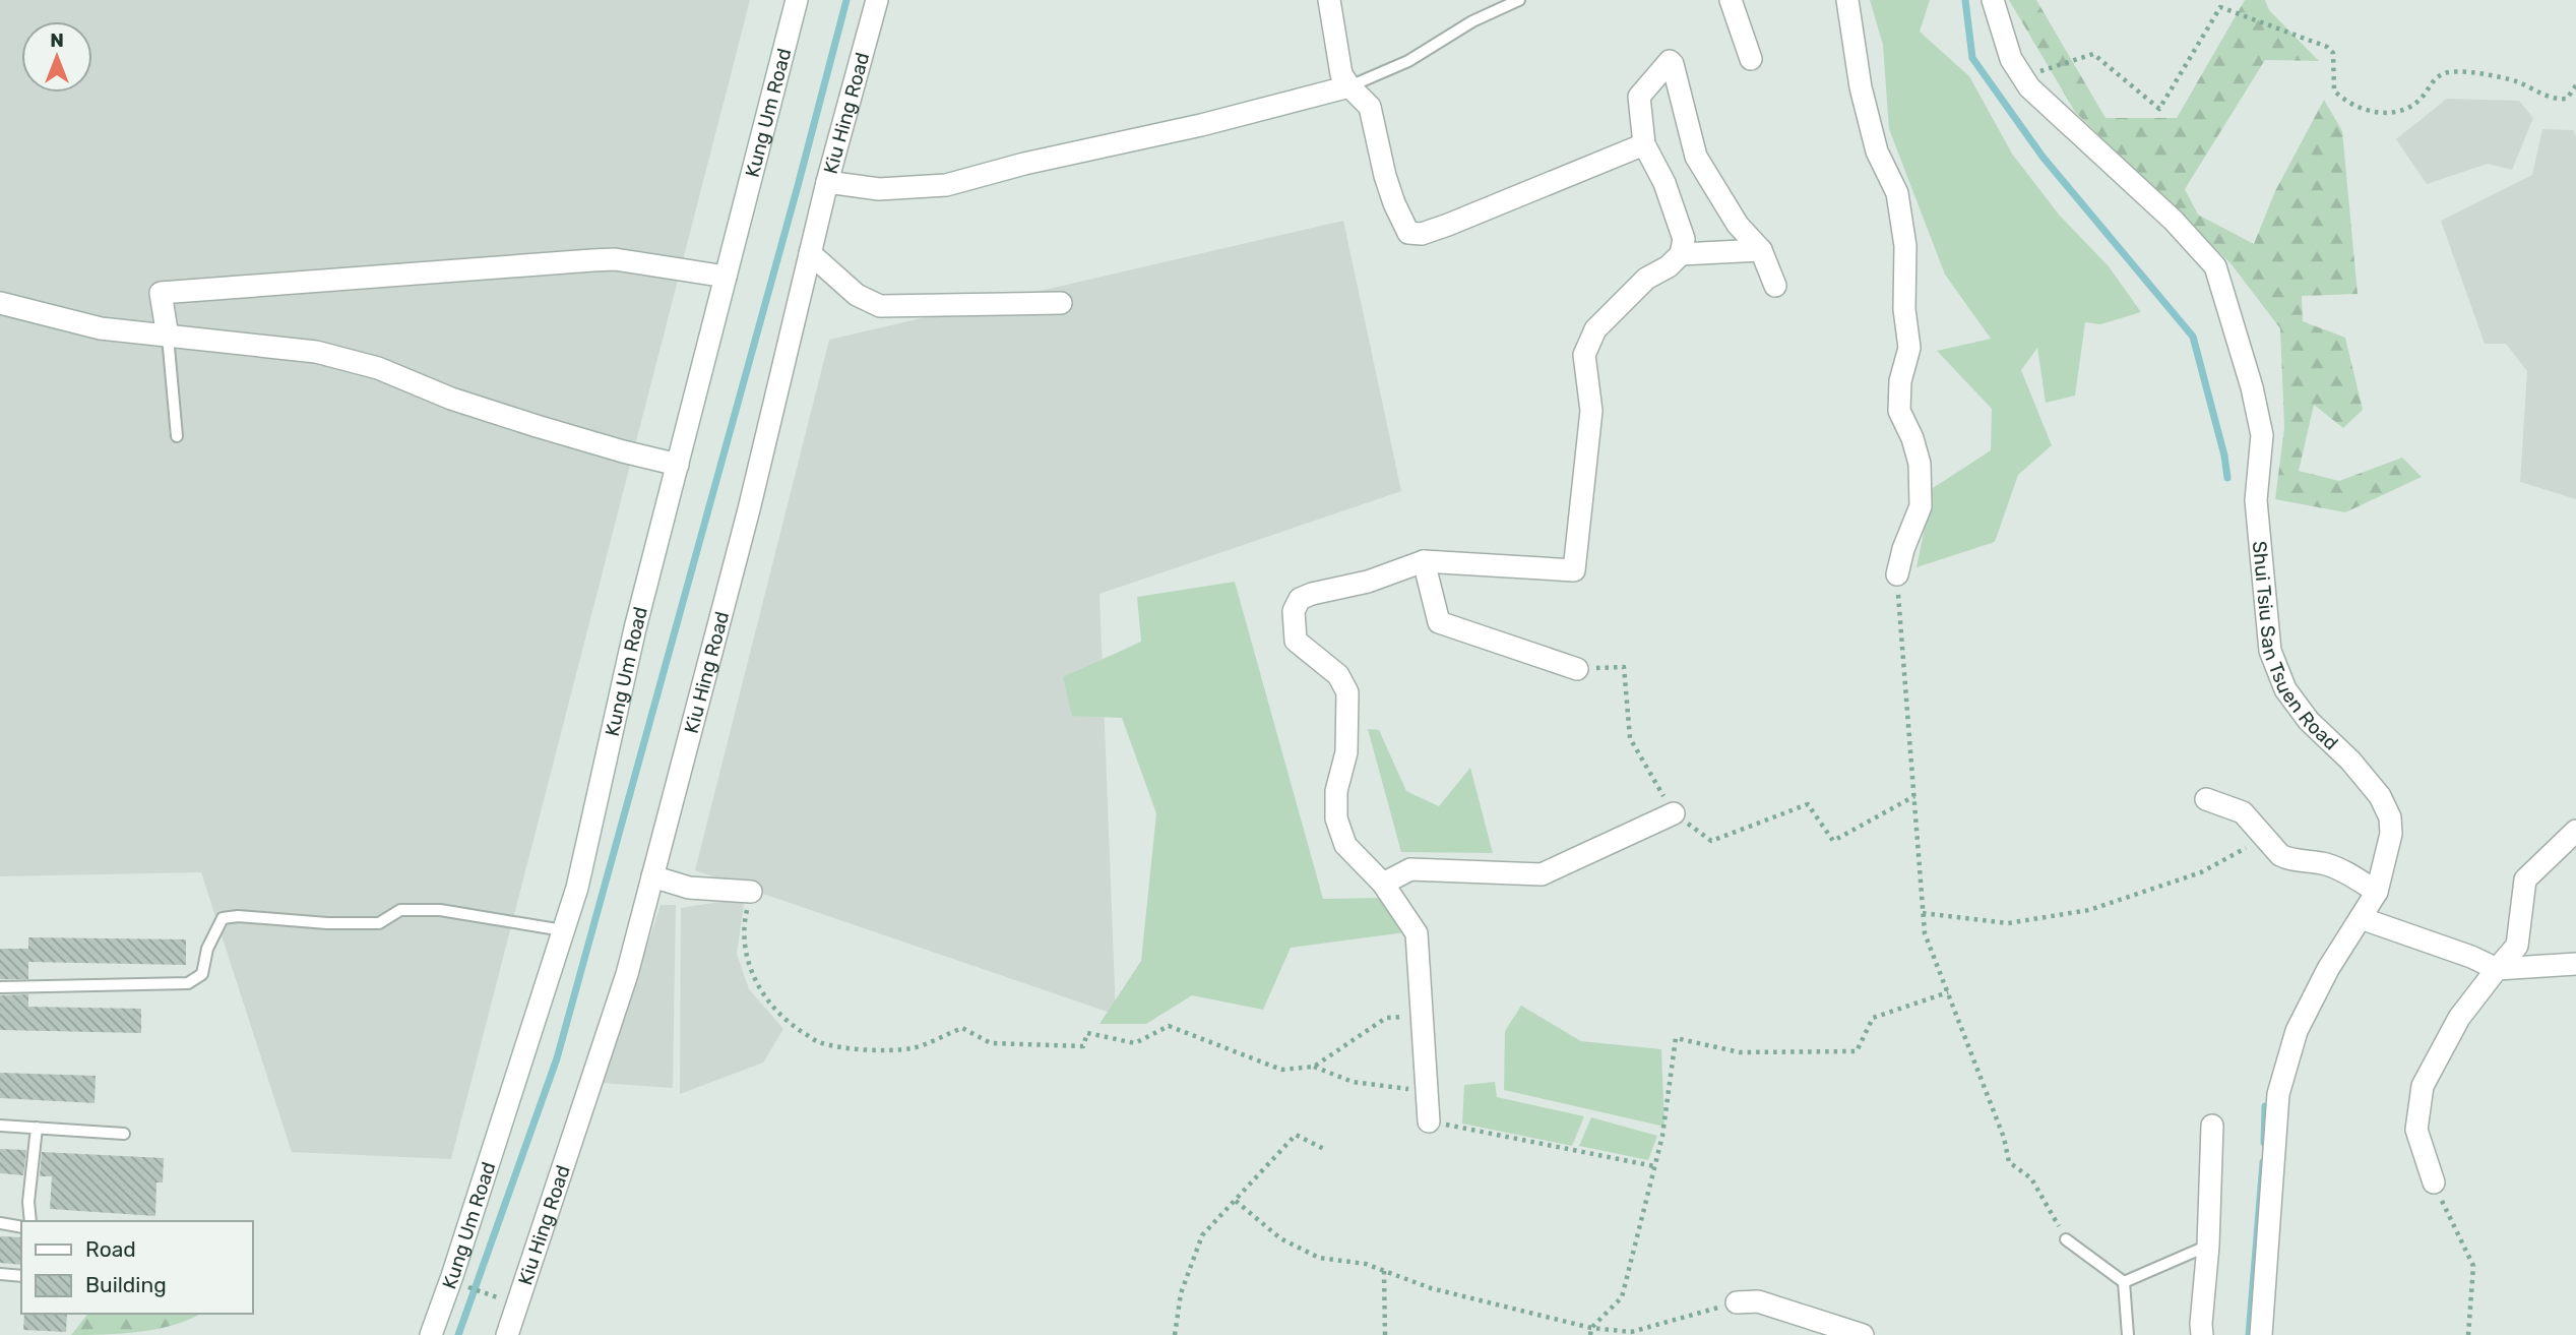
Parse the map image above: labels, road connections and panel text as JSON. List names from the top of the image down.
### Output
{
  "streets": {
    "street": ["Kung Um Road", "Kiu Hing Road", "Shui Tsiu San Tsuen Road"]
  },
  "legend": ["Road", "Building"],
  "north": "top"
}
